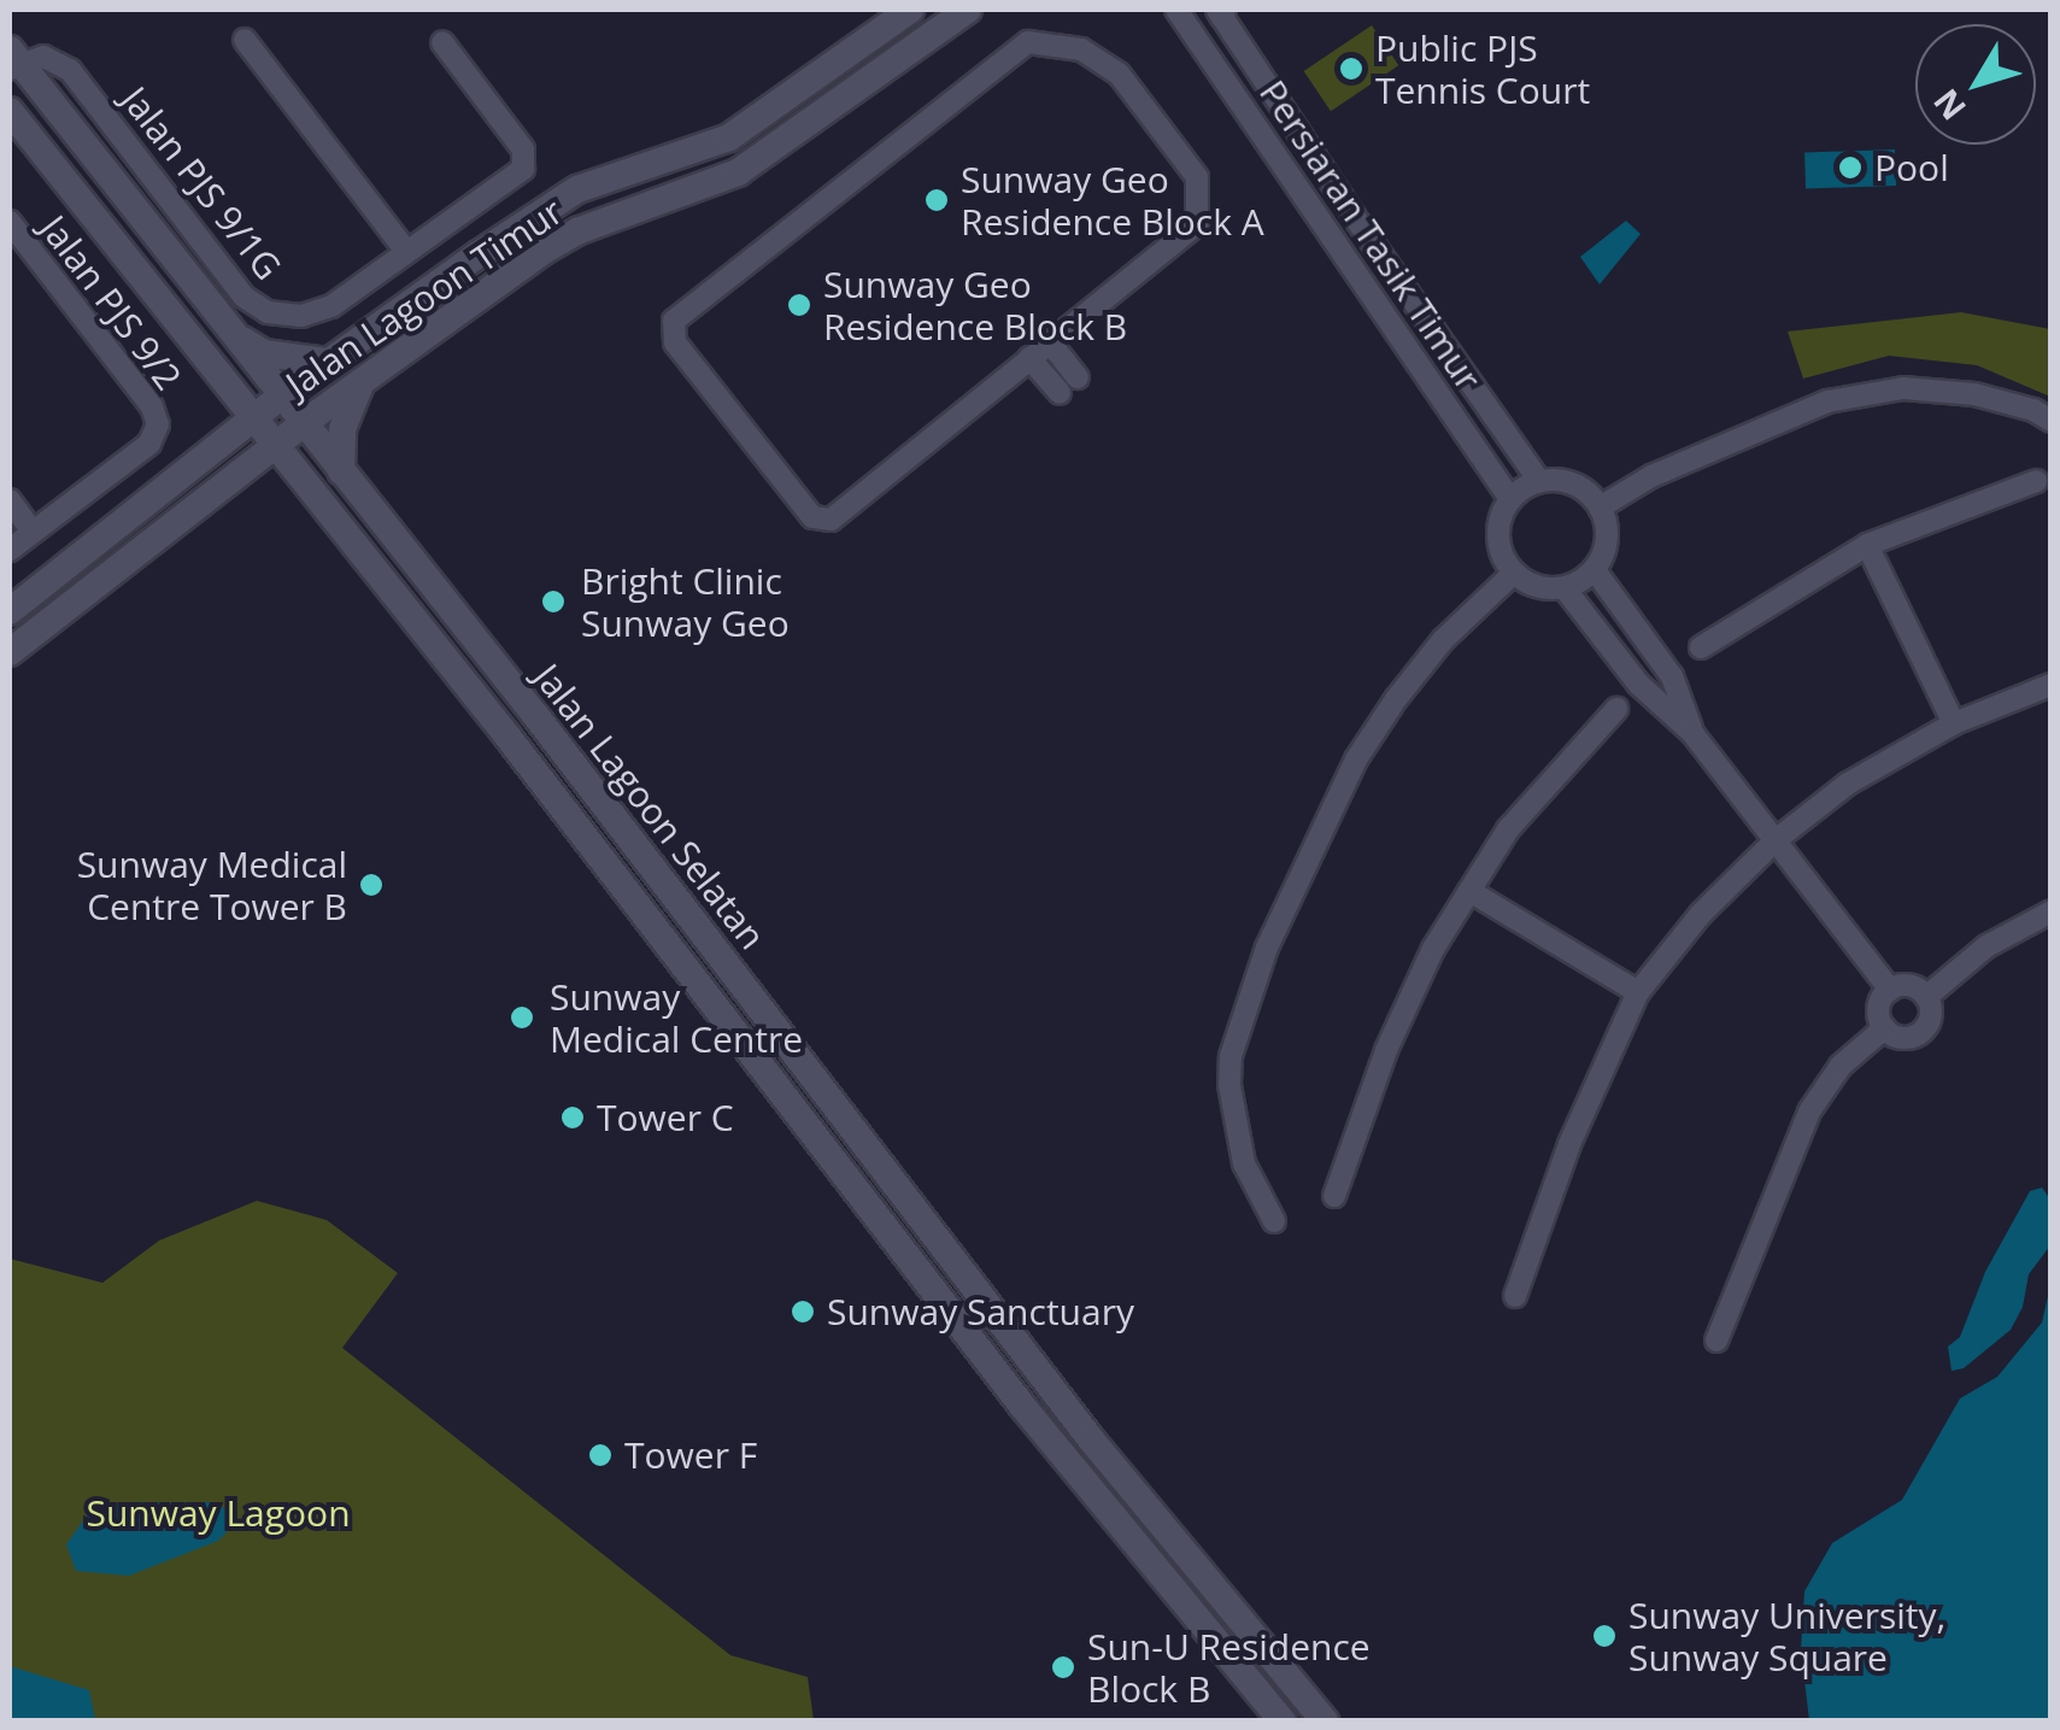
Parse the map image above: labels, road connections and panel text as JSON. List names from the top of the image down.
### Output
{
  "streets": {
    "main road": ["Jalan Lagoon Timur", "Jalan Lagoon Selatan"],
    "street": ["Jalan PJS 9/1G", "Persiaran Tasik Timur", "Jalan PJS 9/2"]
  },
  "crossings": [
    ["Jalan PJS 9/1G", "Jalan Lagoon Selatan"],
    ["Jalan Lagoon Timur", "Jalan Lagoon Selatan"]
  ],
  "parks": ["Sunway Lagoon"],
  "places": [
    "Public PJS Tennis Court",
    "Pool",
    "Sunway Geo Residence Block A",
    "Sunway Geo Residence Block B",
    "Bright Clinic Sunway Geo",
    "Sunway Medical Centre Tower B",
    "Sunway Medical Centre",
    "Tower C",
    "Sunway Sanctuary",
    "Tower F",
    "Sunway University, Sunway Square",
    "Sun-U Residence Block B"
  ],
  "north": "bottom left"
}
